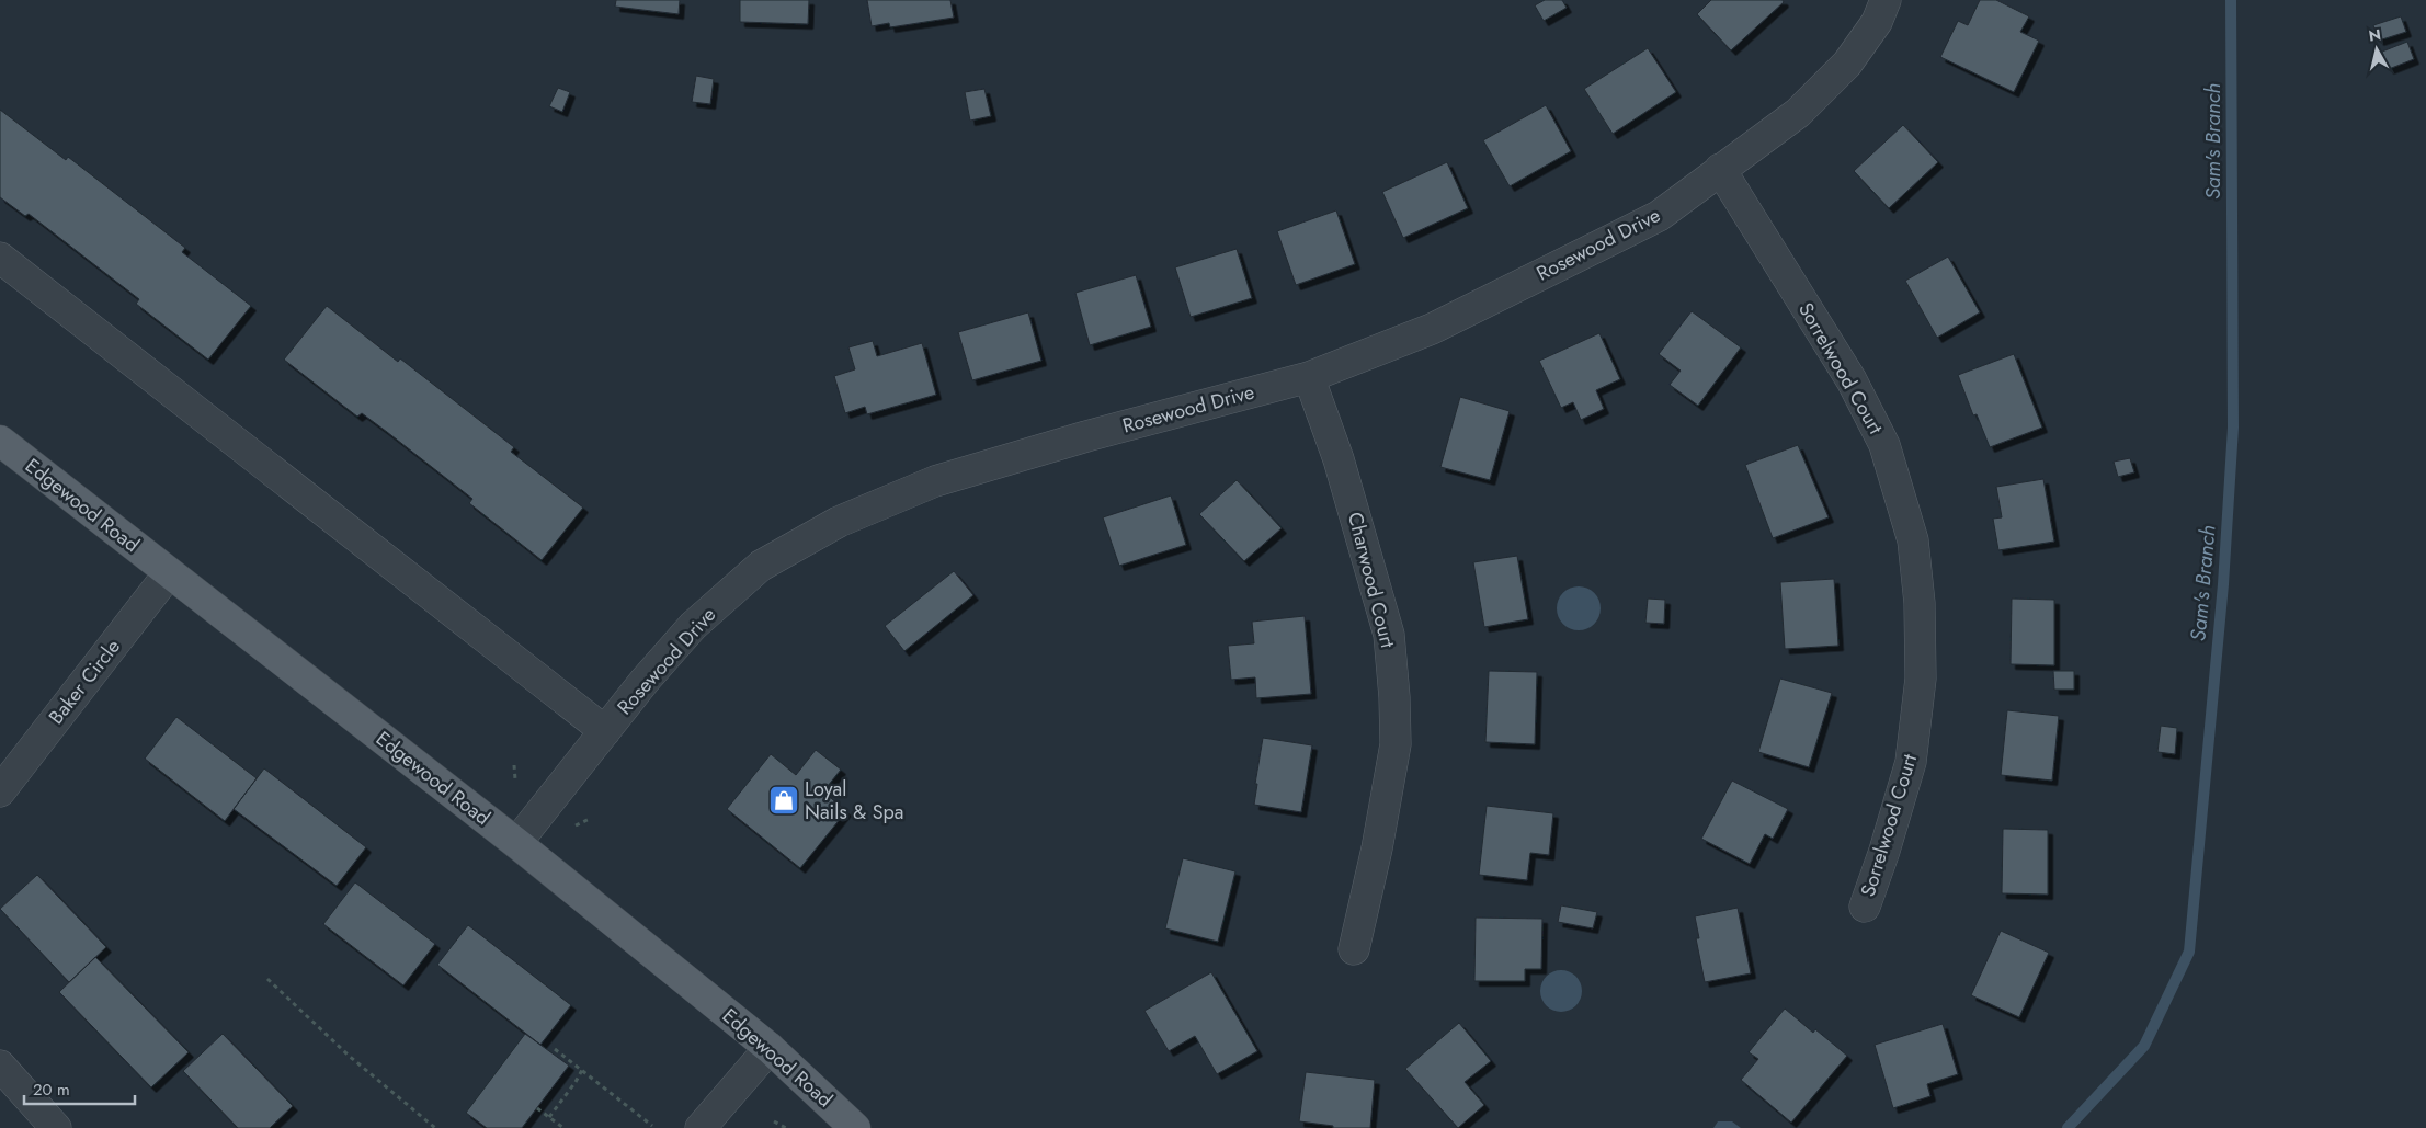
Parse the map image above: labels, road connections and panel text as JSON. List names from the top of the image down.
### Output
{
  "streets": {
    "main road": ["Edgewood Road"],
    "street": [
      "Rosewood Drive",
      "Sorrelwood Court",
      "Charwood Court",
      "Baker Circle"
    ]
  },
  "crossings": [
    ["Rosewood Drive", "Sorrelwood Court"],
    ["Rosewood Drive", "Edgewood Road"],
    ["Rosewood Drive", "Charwood Court"],
    ["Edgewood Road", "Baker Circle"]
  ],
  "water": ["Sam's Branch"],
  "places": {
    "shop": ["Loyal Nails & Spa"]
  },
  "scale_bar": "20 m",
  "north": "top"
}
